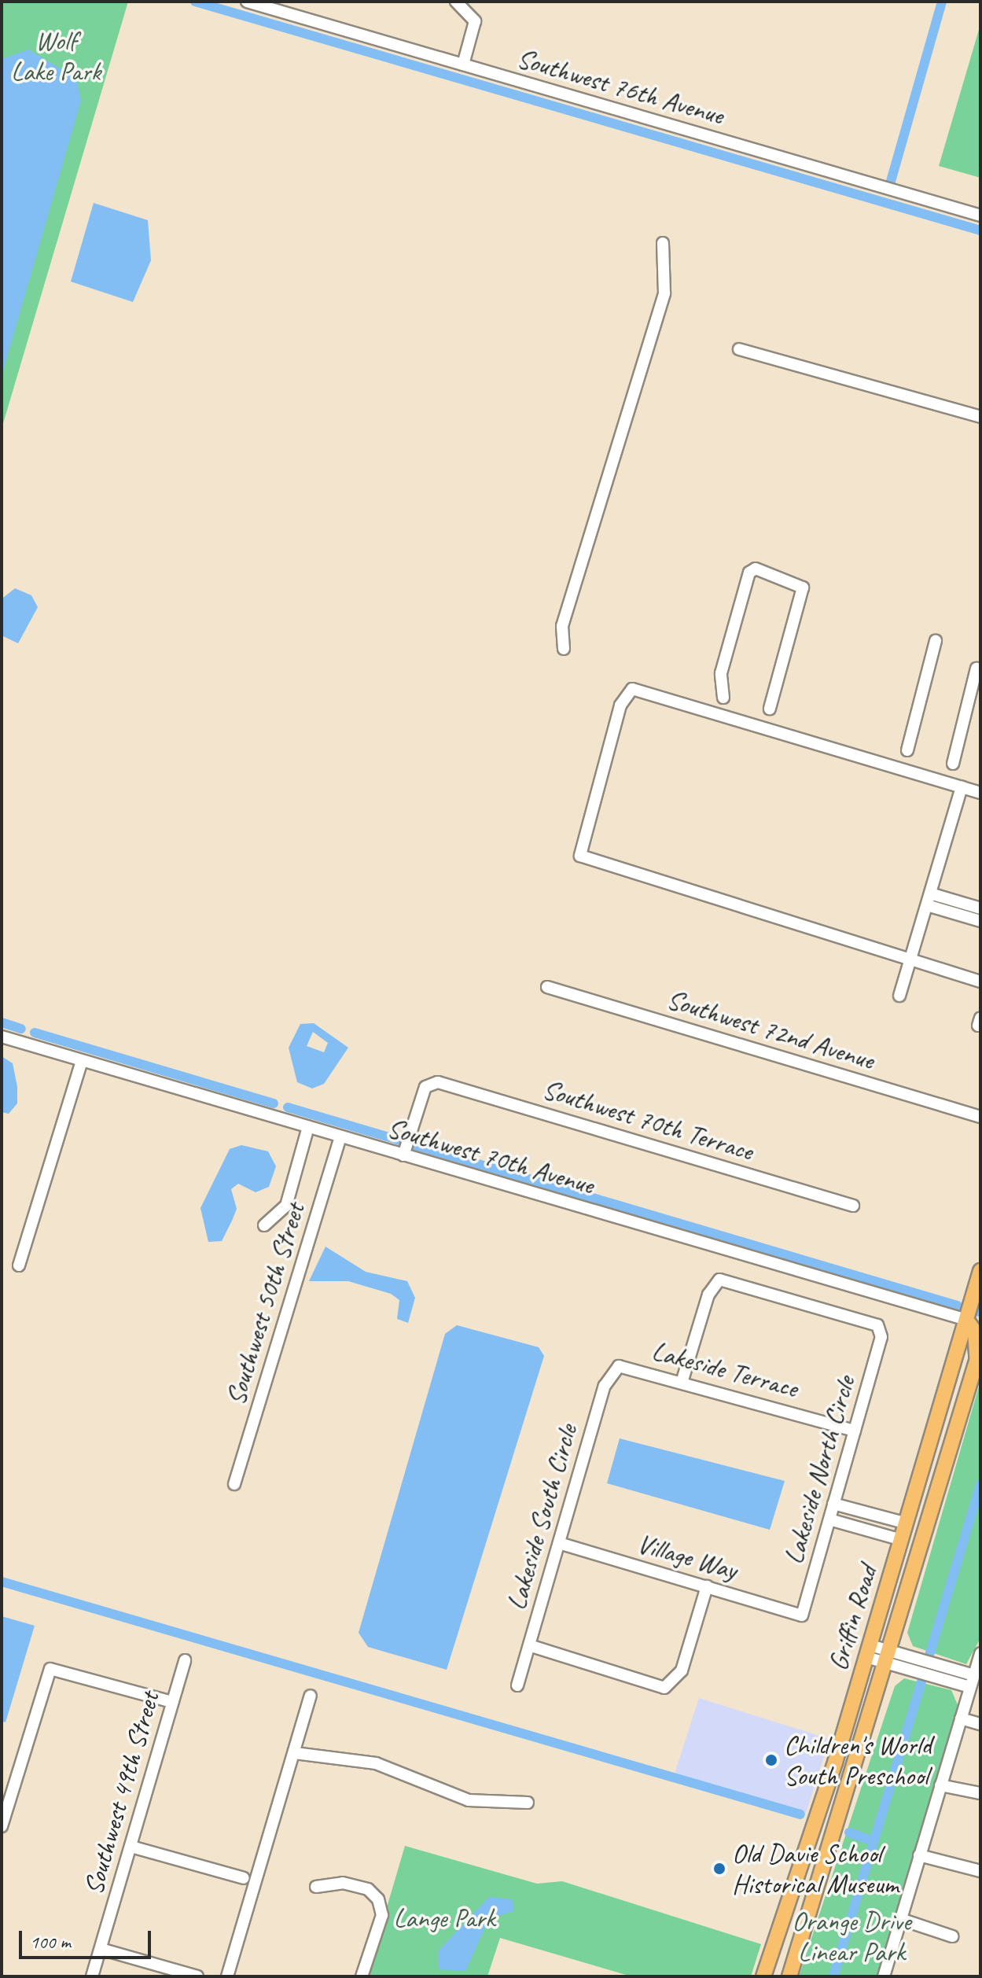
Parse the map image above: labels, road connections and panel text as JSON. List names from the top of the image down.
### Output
{
  "streets": {
    "main road": ["Griffin Road"],
    "street": [
      "Southwest 76th Avenue",
      "Southwest 72nd Avenue",
      "Southwest 70th Terrace",
      "Southwest 70th Avenue",
      "Southwest 50th Street",
      "Lakeside Terrace",
      "Lakeside North Circle",
      "Lakeside South Circle",
      "Village Way",
      "Southwest 49th Street"
    ]
  },
  "crossings": [
    ["Southwest 70th Terrace", "Southwest 70th Avenue"],
    ["Southwest 70th Avenue", "Southwest 50th Street"],
    ["Southwest 70th Avenue", "Griffin Road"],
    ["Lakeside Terrace", "Lakeside North Circle"],
    ["Lakeside Terrace", "Lakeside South Circle"],
    ["Lakeside North Circle", "Village Way"],
    ["Lakeside South Circle", "Village Way"]
  ],
  "parks": ["Wolf Lake Park", "Lange Park", "Orange Drive Linear Park"],
  "places": ["Children's World South Preschool", "Old Davie School Historical Museum"],
  "scale_bar": "100 m"
}
